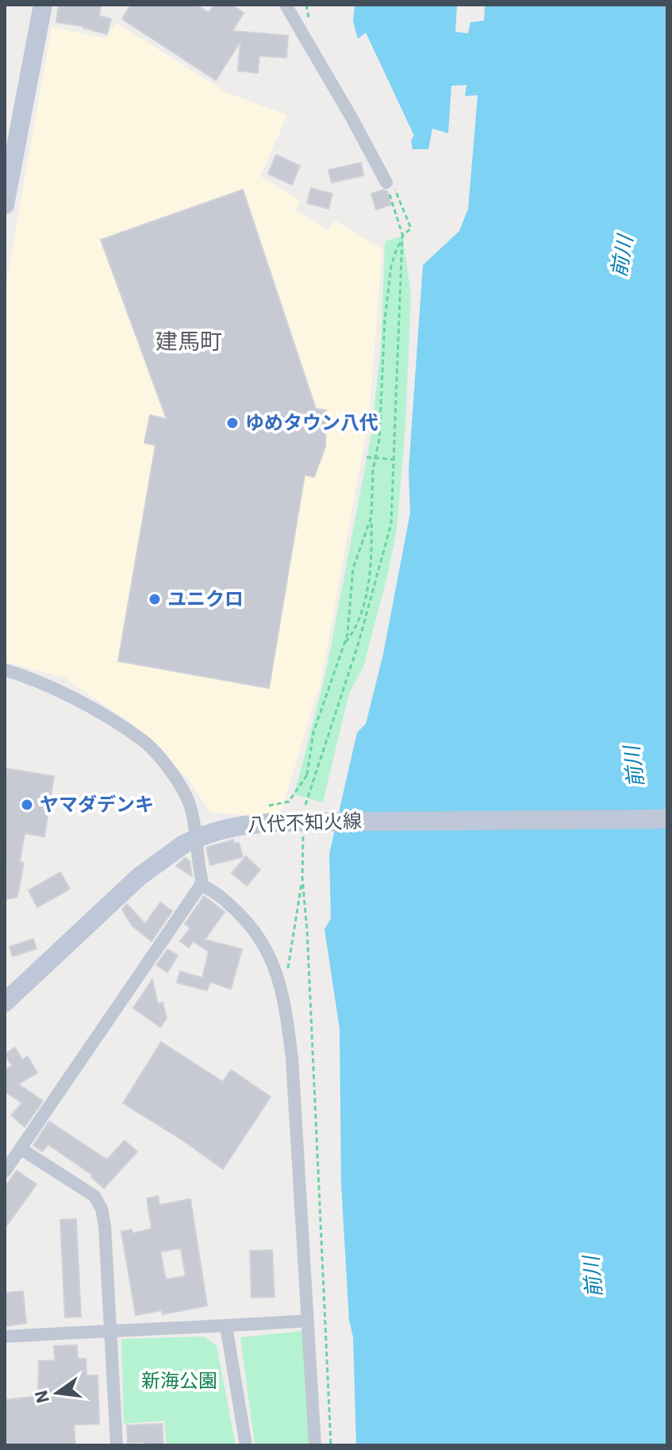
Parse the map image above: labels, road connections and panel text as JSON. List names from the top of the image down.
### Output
{
  "streets": {
    "main road": ["八代不知火線"]
  },
  "districts": ["建馬町"],
  "water": ["前川"],
  "parks": ["新海公園"],
  "places": ["ゆめタウン八代", "ユニクロ", "ヤマダデンキ"],
  "north": "left"
}
